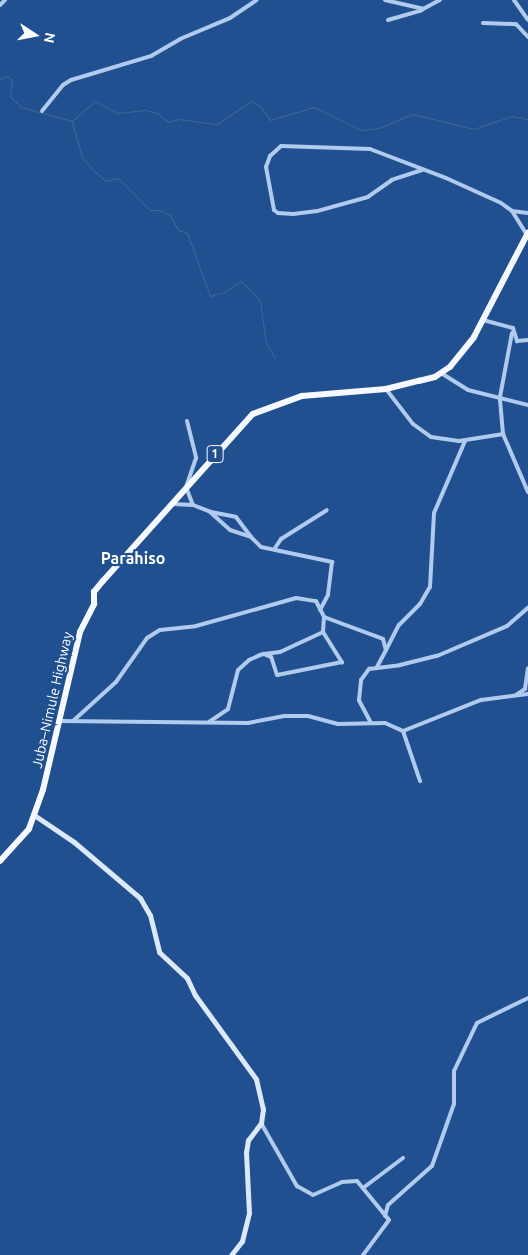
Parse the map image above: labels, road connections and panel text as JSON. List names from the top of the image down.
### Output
{
  "streets": {
    "main road": ["1", "Juba–Nimule Highway"]
  },
  "crossings": [
    ["1", "Juba–Nimule Highway"]
  ],
  "districts": ["Parahiso"],
  "north": "right"
}
